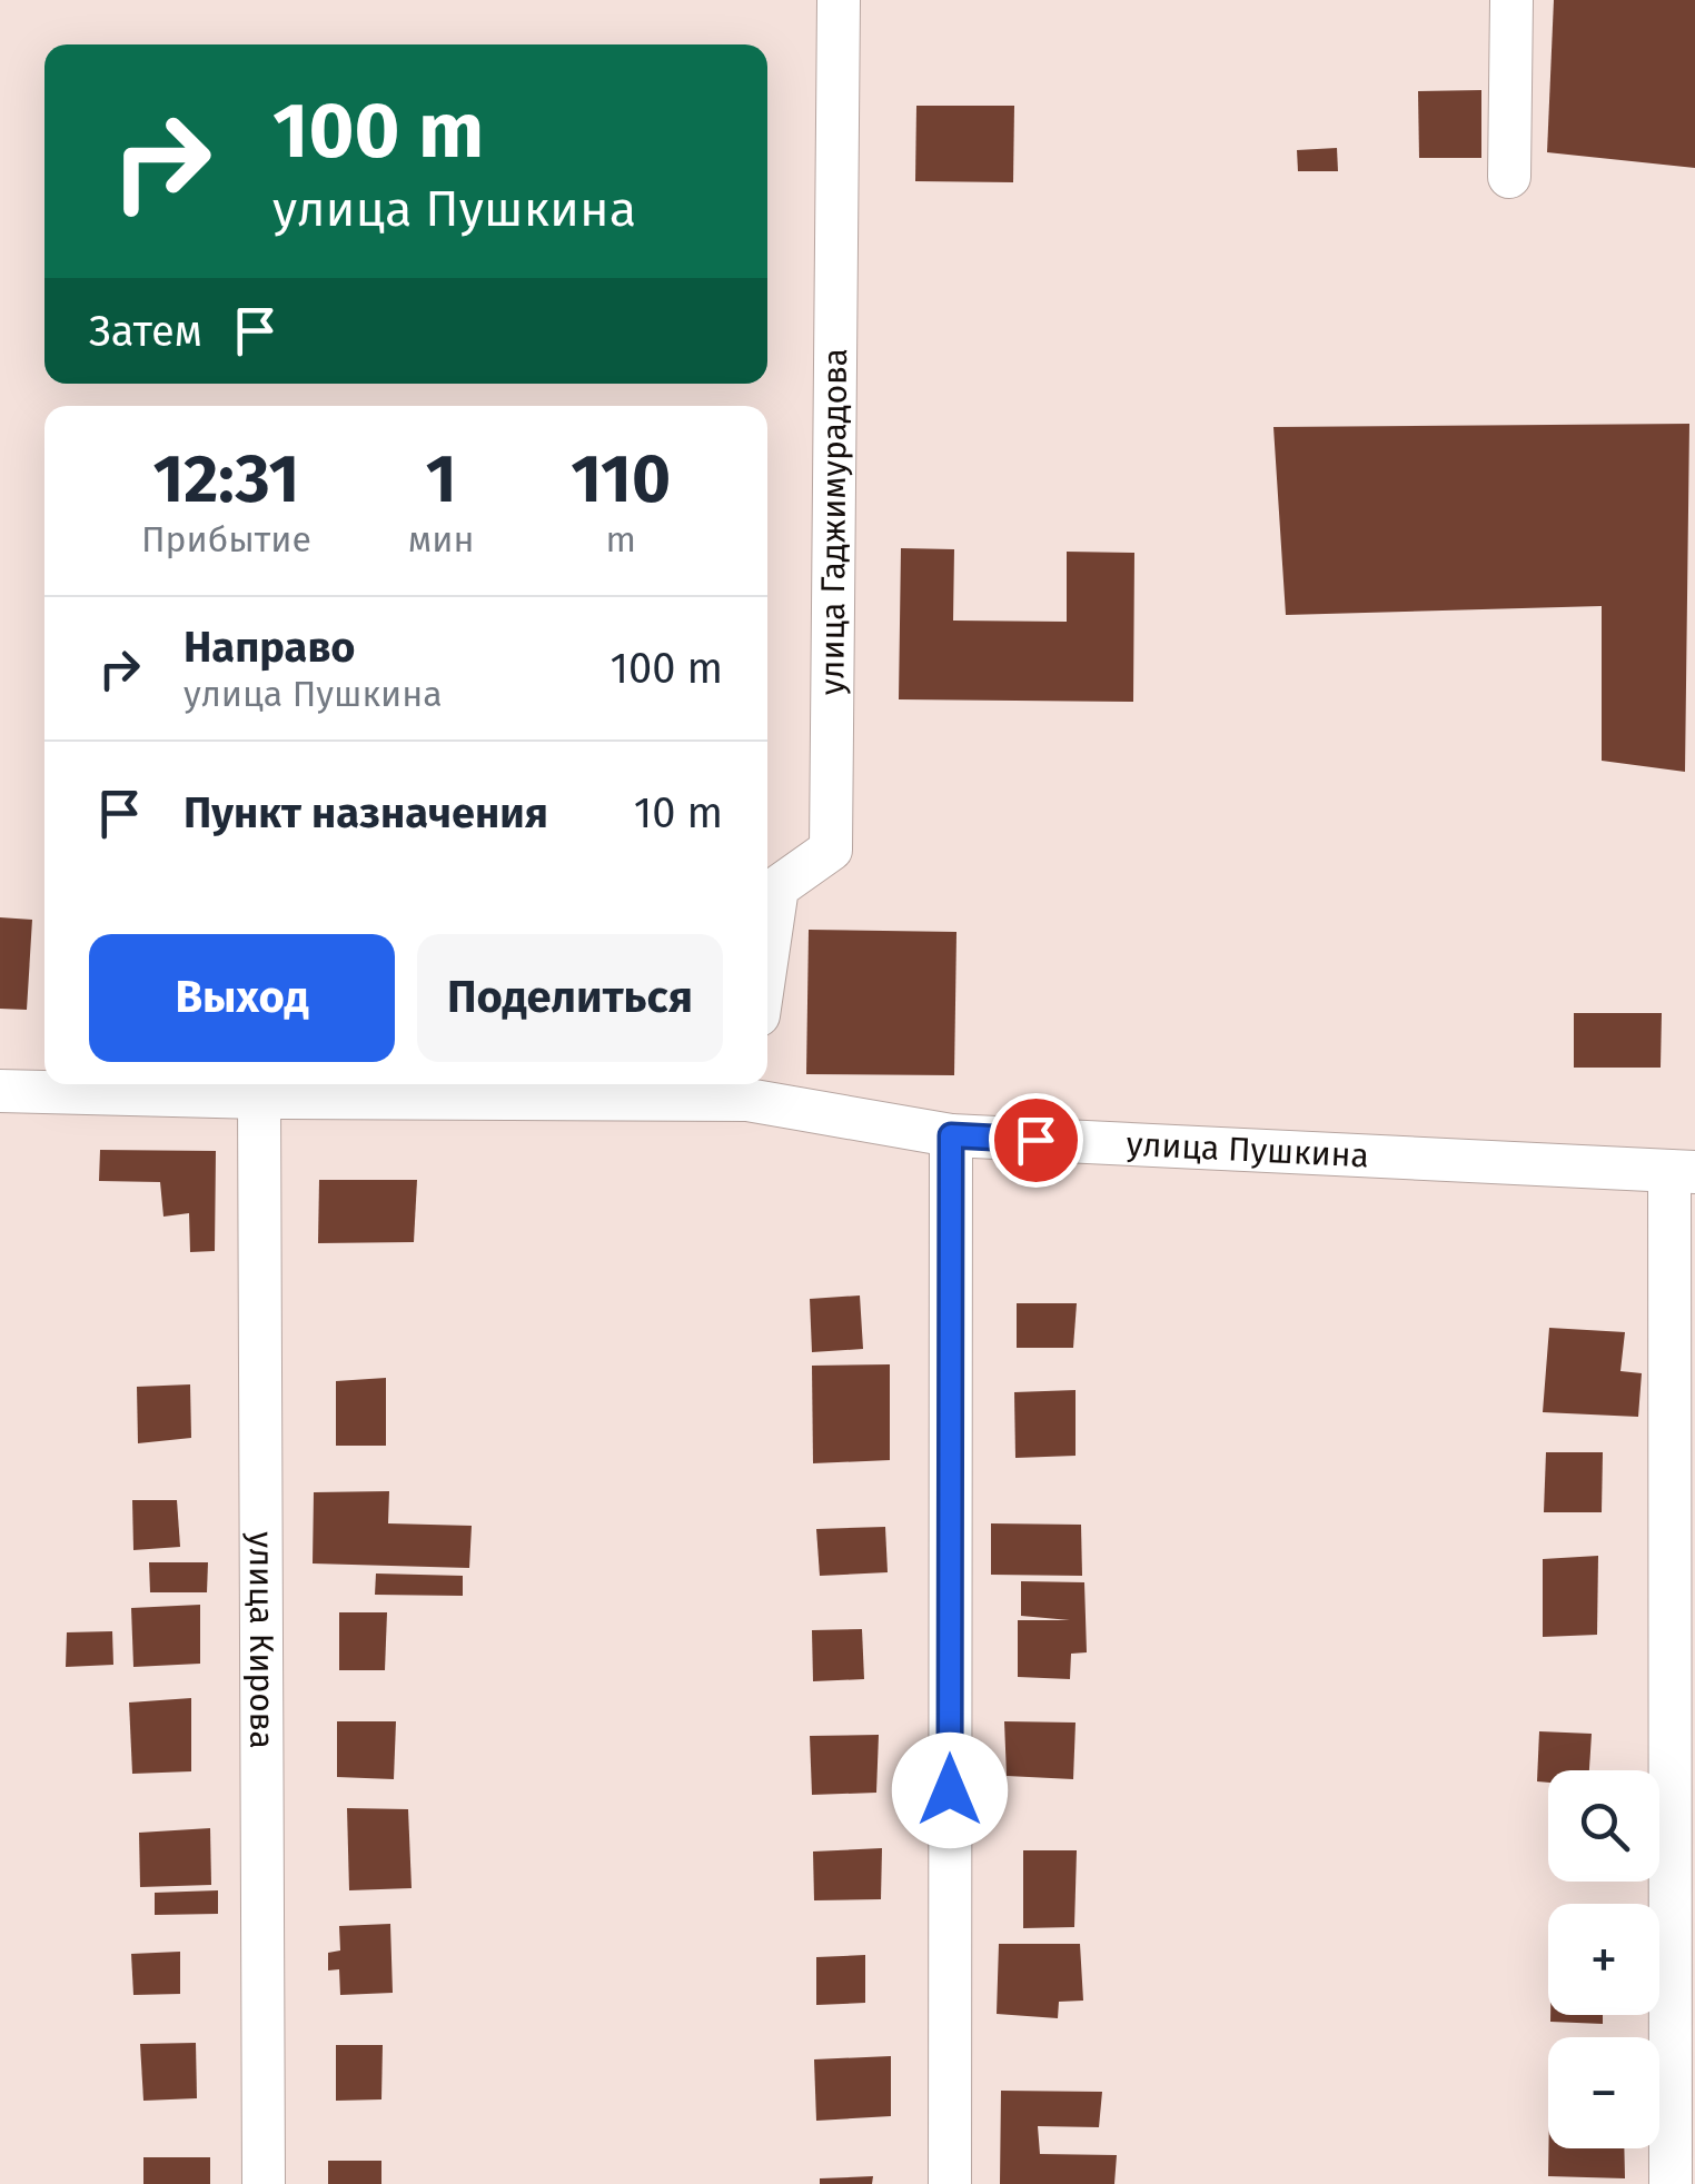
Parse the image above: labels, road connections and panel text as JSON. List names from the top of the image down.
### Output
{
  "streets": {
    "street": ["улица Гаджимурадова", "улица Пушкина", "улица Кирова"]
  },
  "crossings": [
    ["улица Пушкина", "улица Кирова"]
  ],
  "page": {
    "turn": ["100 m", "улица Пушкина"],
    "then": "Затем",
    "eta": [
      "12:31",
      "Прибытие",
      "1",
      "мин",
      "110",
      "m"
    ],
    "list": [
      {
        "name": "Направо",
        "note": "улица Пушкина",
        "value": "100 m"
      },
      {
        "name": "Пункт назначения",
        "value": "10 m"
      }
    ],
    "buttons": ["Выход", "Поделиться"],
    "map_buttons": ["+", "−"]
  }
}
